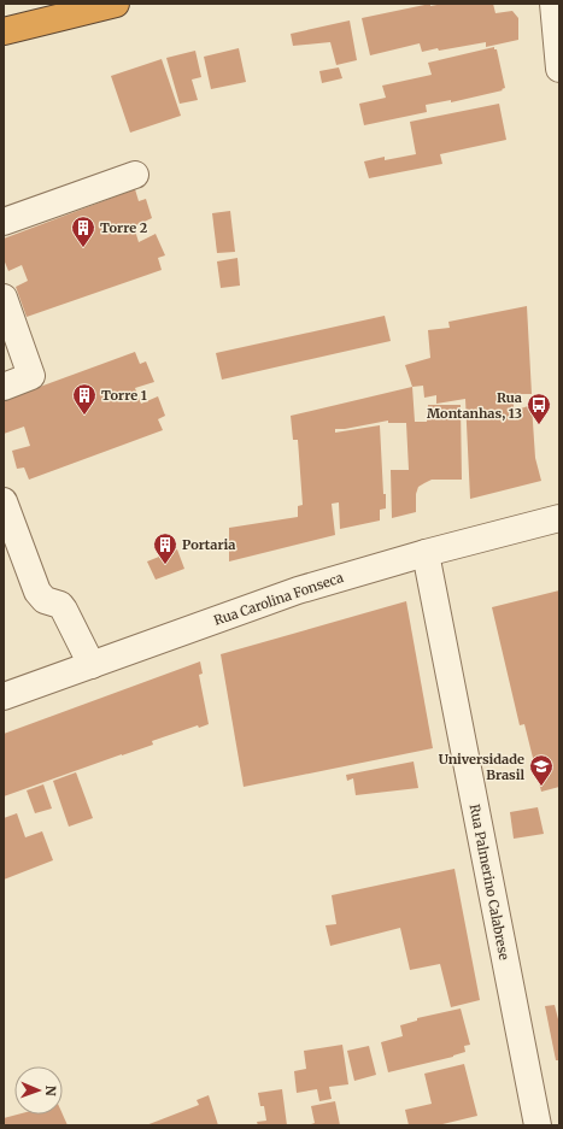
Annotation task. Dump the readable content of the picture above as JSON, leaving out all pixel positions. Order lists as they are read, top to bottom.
{
  "streets": {
    "street": ["Rua Carolina Fonseca", "Rua Palmerino Calabrese"]
  },
  "crossings": [
    ["Rua Carolina Fonseca", "Rua Palmerino Calabrese"]
  ],
  "places": {
    "building": ["Torre 2", "Torre 1", "Portaria"],
    "bus stop": ["Rua Montanhas, 13"],
    "school or university": ["Universidade Brasil"]
  },
  "north": "right"
}
